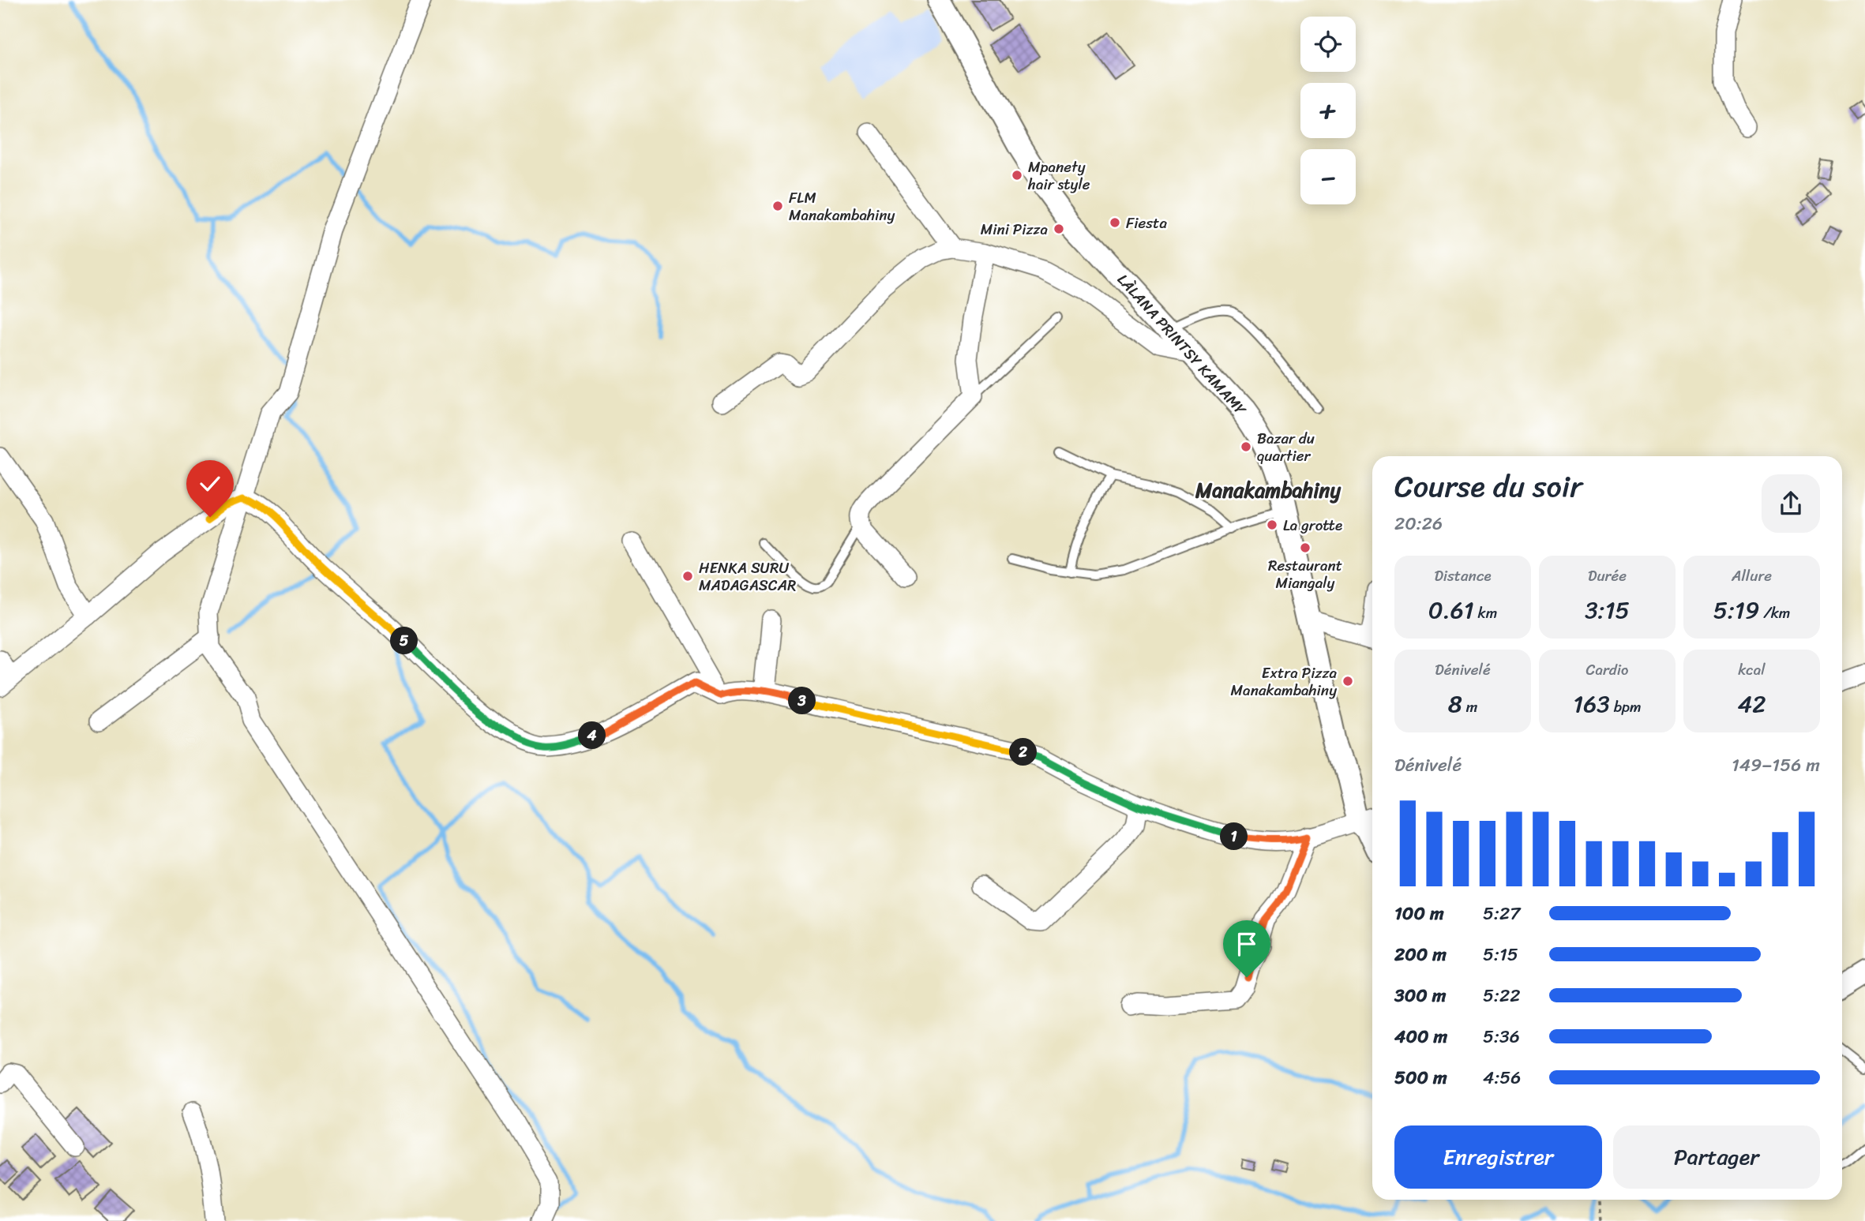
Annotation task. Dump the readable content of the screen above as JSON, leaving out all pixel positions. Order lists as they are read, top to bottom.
{
  "streets": {
    "street": ["LÀLANA PRINTSY KAMAMY"]
  },
  "districts": ["Manakambahiny"],
  "places": [
    "Mpanety hair style",
    "FLM Manakambahiny",
    "Fiesta",
    "Mini Pizza",
    "Bazar du quartier",
    "La grotte",
    "Restaurant Miangaly",
    "HENKA SURU MADAGASCAR",
    "Extra Pizza Manakambahiny"
  ],
  "page": {
    "map_buttons": ["+", "−"],
    "heading": ["Course du soir", "20:26"],
    "stats": [
      ["Distance", "0.61 km"],
      ["Durée", "3:15"],
      ["Allure", "5:19 /km"],
      ["Dénivelé", "8 m"],
      ["Cardio", "163 bpm"],
      ["kcal", "42"]
    ],
    "pins": [
      "5",
      "3",
      "4",
      "2",
      "1"
    ],
    "chart": ["Dénivelé", "149–156 m"],
    "list": [
      {
        "name": "100 m",
        "note": "5:27"
      },
      {
        "name": "200 m",
        "note": "5:15"
      },
      {
        "name": "300 m",
        "note": "5:22"
      },
      {
        "name": "400 m",
        "note": "5:36"
      },
      {
        "name": "500 m",
        "note": "4:56"
      }
    ],
    "buttons": ["Enregistrer", "Partager"]
  }
}
